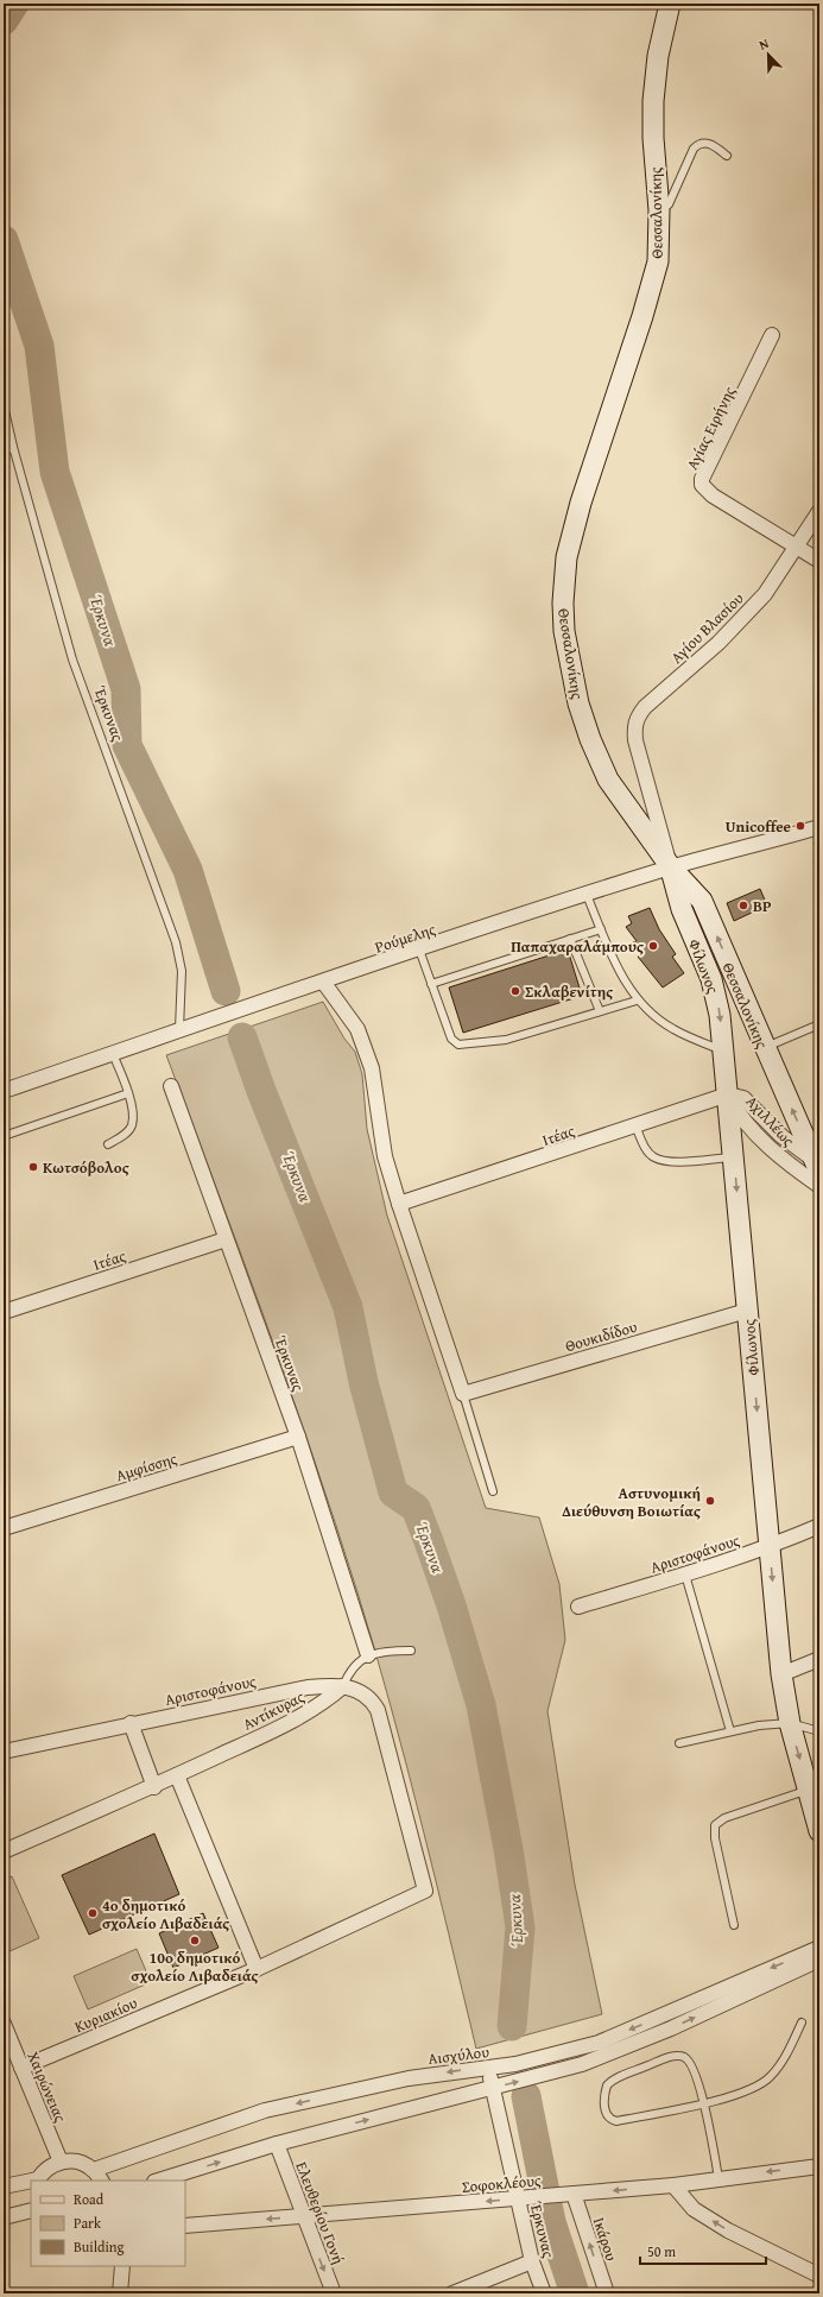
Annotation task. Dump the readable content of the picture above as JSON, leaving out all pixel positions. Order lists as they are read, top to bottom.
{
  "streets": {
    "main road": ["Θεσσαλονίκης", "Φίλωνος"],
    "street": [
      "Αγίας Ειρήνης",
      "Αγίου Βλασίου",
      "Έρκυνας",
      "Ρούμελης",
      "Αχιλλέως",
      "Ιτέας",
      "Θουκιδίδου",
      "Αμφίσσης",
      "Αριστοφάνους",
      "Αντίκυρας",
      "Κυριακίου",
      "Αισχύλου",
      "Χαιρώνειας",
      "Σοφοκλέους",
      "Ελευθερίου Γονή",
      "Ικάρου"
    ]
  },
  "crossings": [
    ["Θεσσαλονίκης", "Αγίου Βλασίου"],
    ["Θεσσαλονίκης", "Ρούμελης"],
    ["Θεσσαλονίκης", "Φίλωνος"],
    ["Θεσσαλονίκης", "Αχιλλέως"],
    ["Αγίας Ειρήνης", "Αγίου Βλασίου"],
    ["Αγίου Βλασίου", "Ρούμελης"],
    ["Αγίου Βλασίου", "Φίλωνος"],
    ["Έρκυνας", "Ρούμελης"],
    ["Έρκυνας", "Ιτέας"],
    ["Έρκυνας", "Αμφίσσης"],
    ["Έρκυνας", "Αισχύλου"],
    ["Έρκυνας", "Σοφοκλέους"],
    ["Ρούμελης", "Φίλωνος"],
    ["Φίλωνος", "Αχιλλέως"],
    ["Φίλωνος", "Ιτέας"],
    ["Φίλωνος", "Θουκιδίδου"],
    ["Φίλωνος", "Αριστοφάνους"],
    ["Αχιλλέως", "Ιτέας"],
    ["Αριστοφάνους", "Αντίκυρας"],
    ["Αριστοφάνους", "Κυριακίου"],
    ["Αντίκυρας", "Κυριακίου"],
    ["Κυριακίου", "Χαιρώνειας"],
    ["Σοφοκλέους", "Ελευθερίου Γονή"],
    ["Σοφοκλέους", "Ικάρου"]
  ],
  "one_way": ["Φίλωνος", "Ελευθερίου Γονή", "Ικάρου"],
  "water": ["Έρκυνα"],
  "places": [
    "Unicoffee",
    "BP",
    "Παπαχαραλάμπους",
    "Σκλαβενίτης",
    "Κωτσόβολος",
    "Αστυνομική Διεύθυνση Βοιωτίας",
    "4ο δημοτικό σχολείο Λιβαδειάς",
    "10ο δημοτικό σχολείο Λιβαδειάς"
  ],
  "legend": ["Road", "Park", "Building"],
  "scale_bar": "50 m",
  "north": "top left"
}
